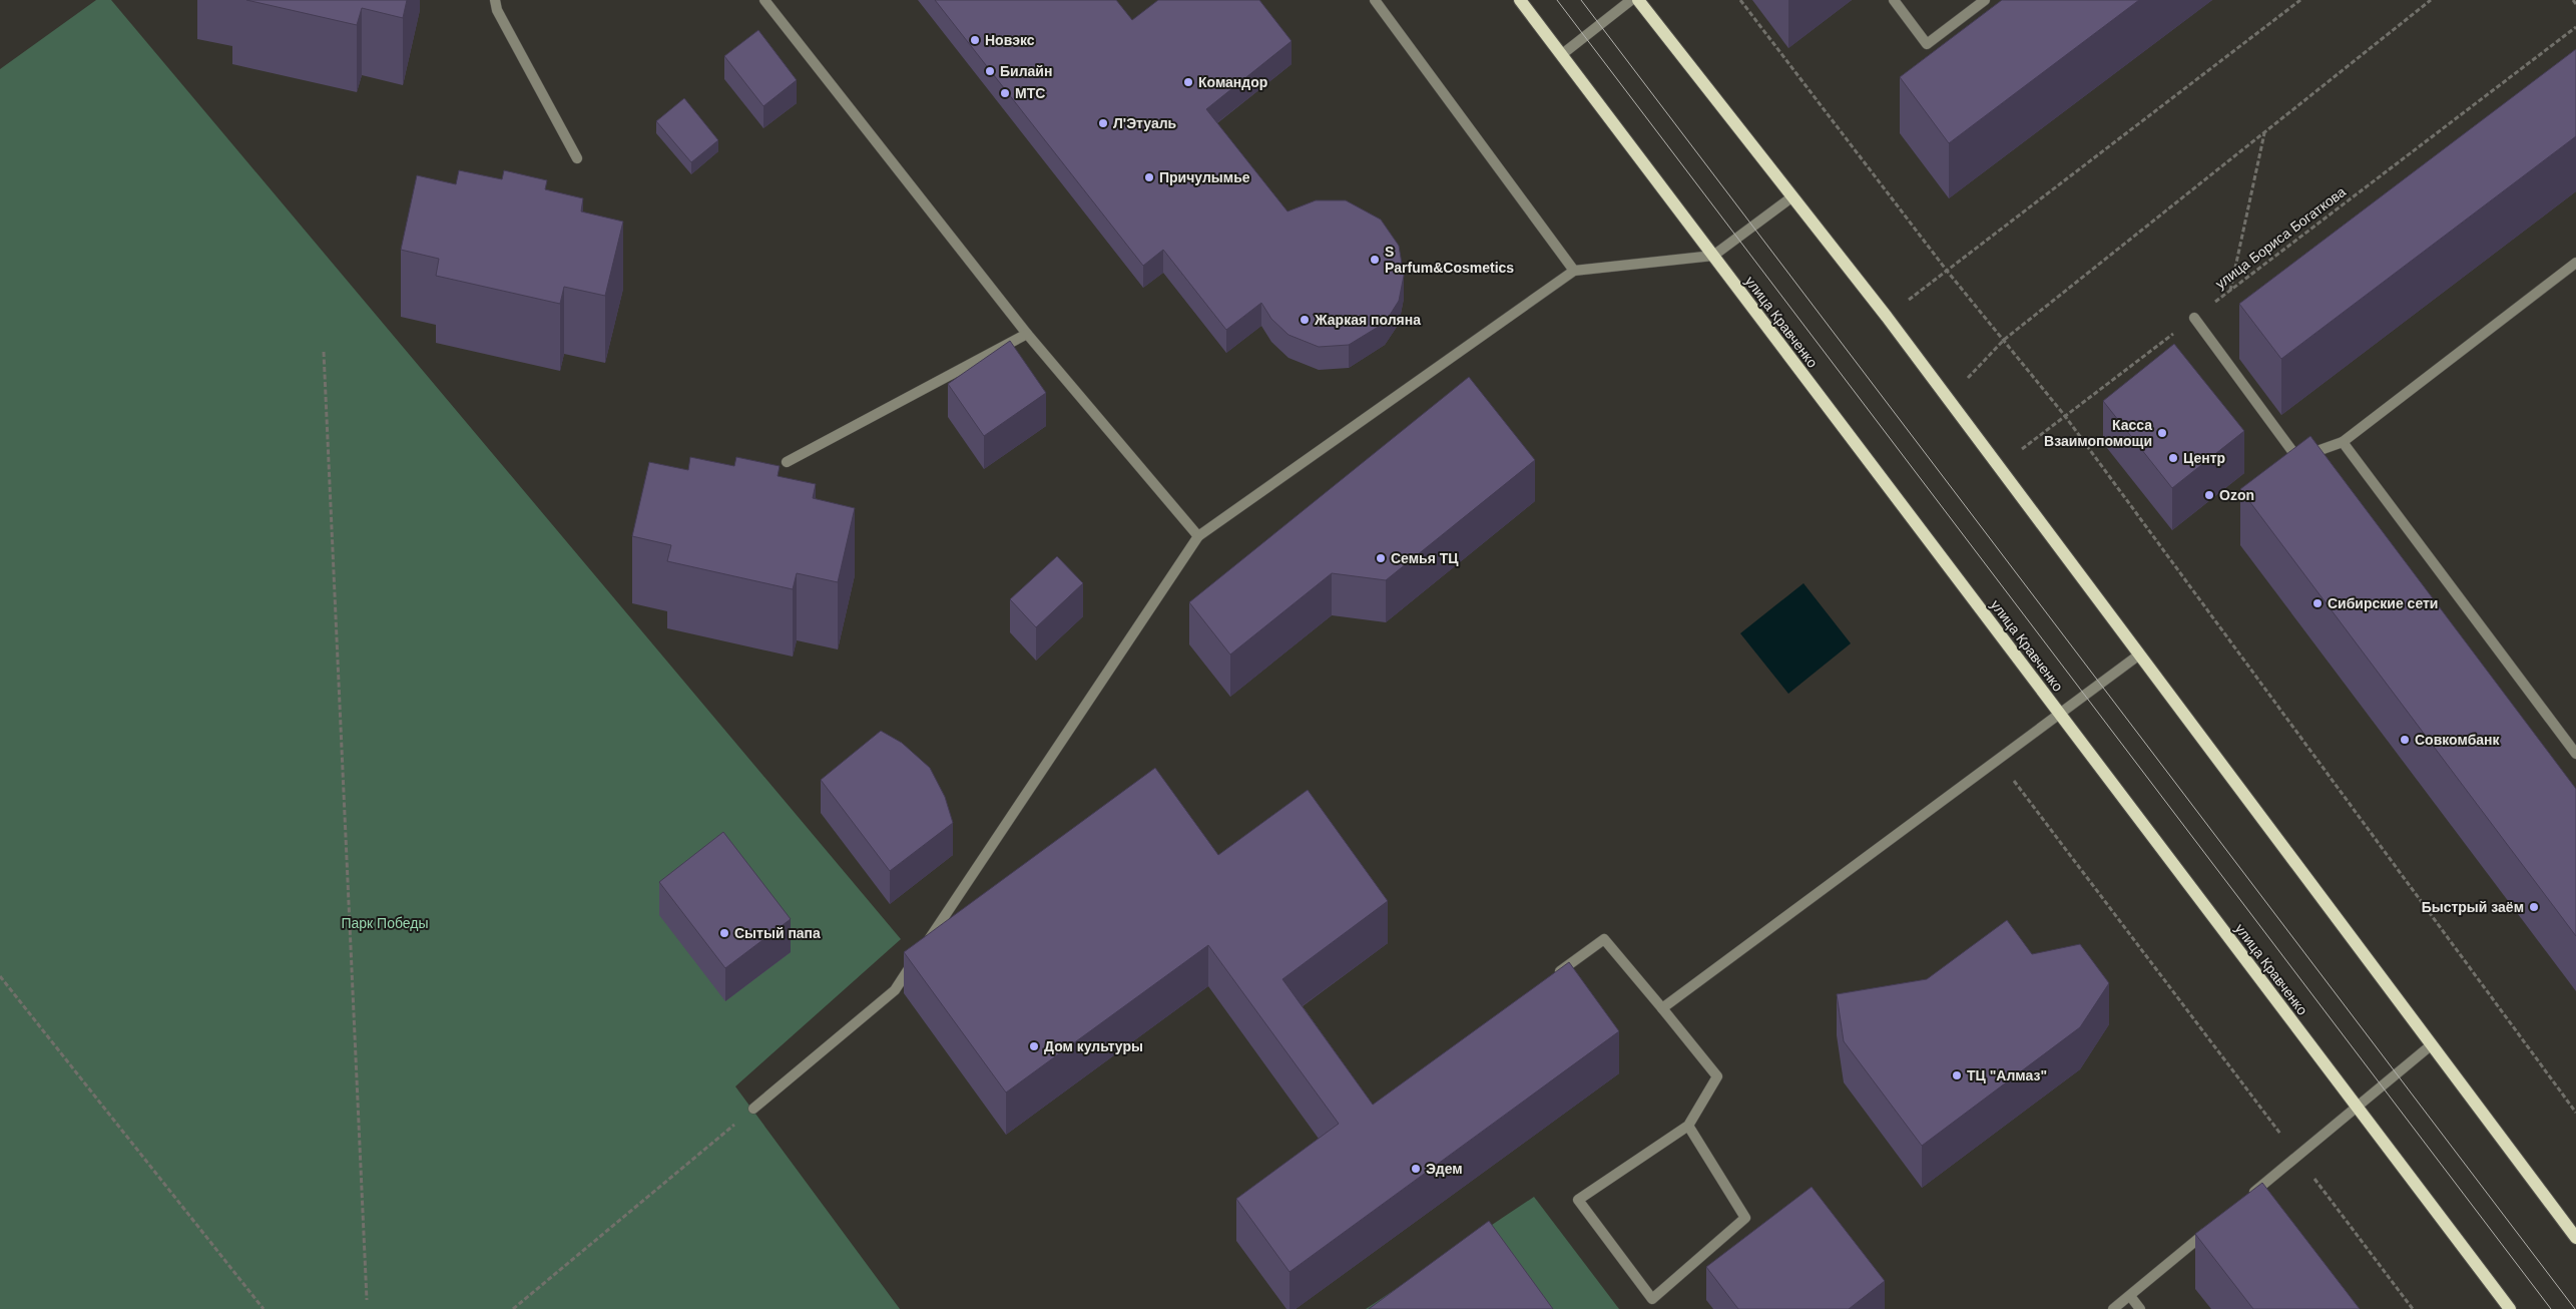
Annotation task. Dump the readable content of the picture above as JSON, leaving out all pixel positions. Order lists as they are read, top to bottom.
{
  "streets": {
    "main road": ["улица Кравченко"],
    "path": ["улица Бориса Богаткова"]
  },
  "parks": ["Парк Победы"],
  "places": [
    "Новэкс",
    "Билайн",
    "Командор",
    "МТС",
    "Л'Этуаль",
    "Причулымье",
    "S Parfum&Cosmetics",
    "Жаркая поляна",
    "Касса Взаимопомощи",
    "Центр",
    "Ozon",
    "Семья ТЦ",
    "Сибирские сети",
    "Совкомбанк",
    "Быстрый заём",
    "Сытый папа",
    "Дом культуры",
    "ТЦ \"Алмаз\"",
    "Эдем"
  ]
}
